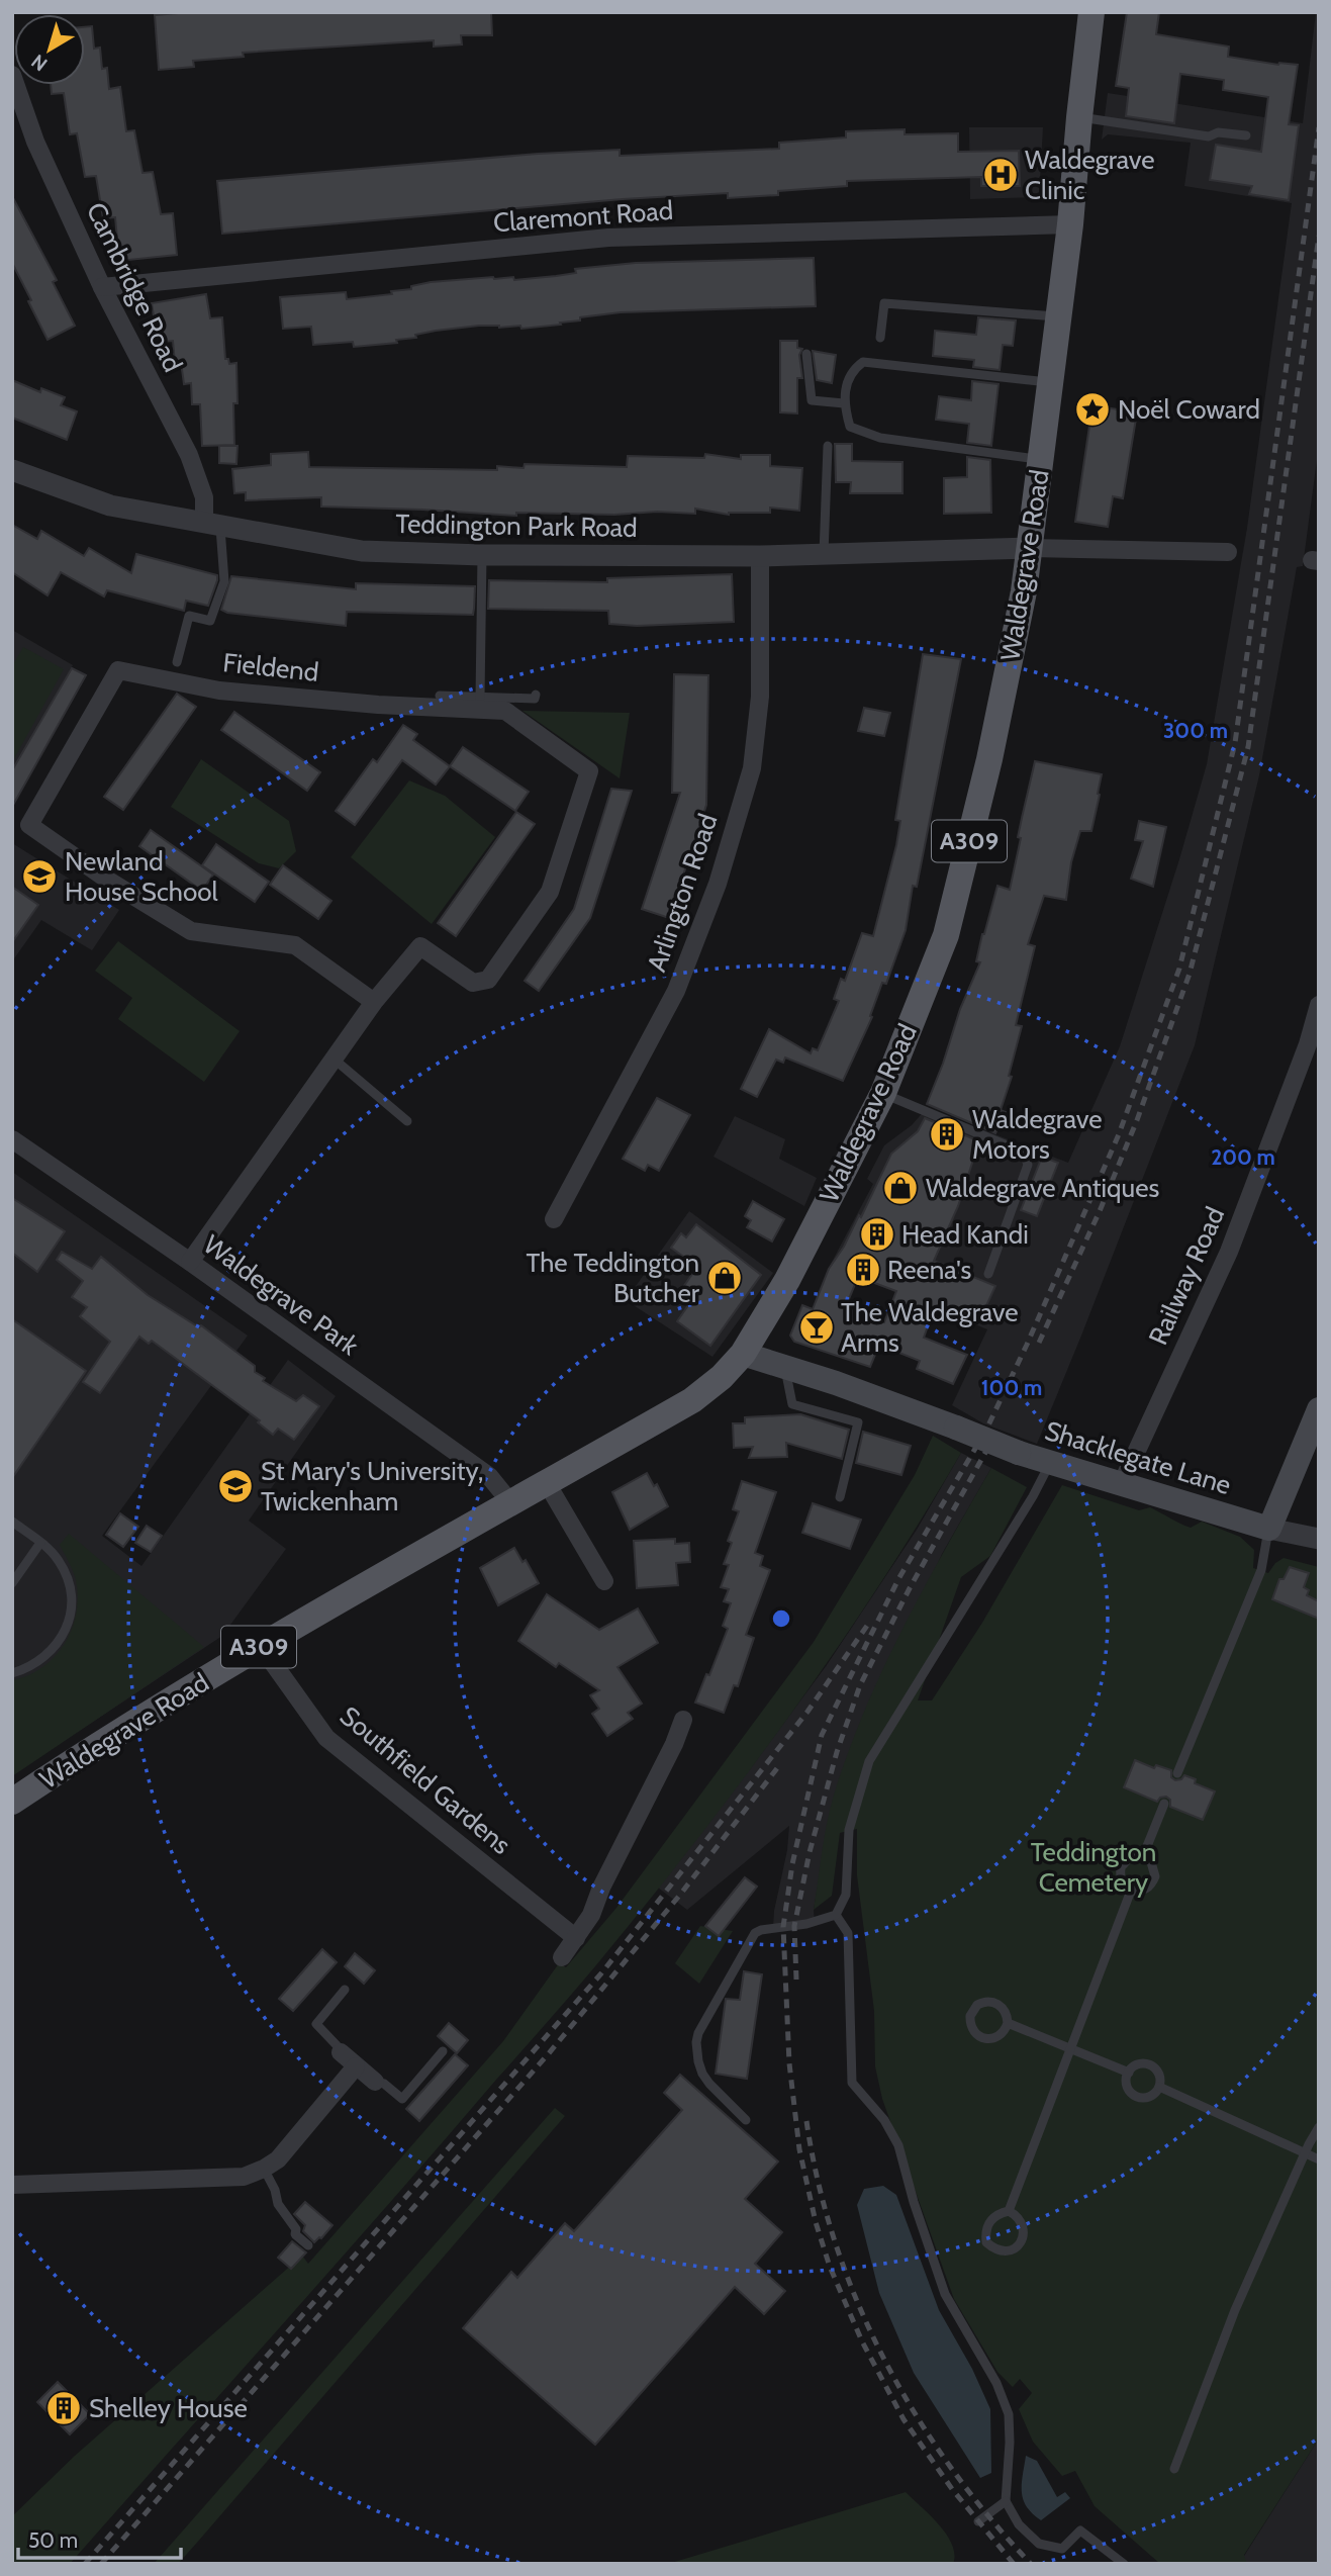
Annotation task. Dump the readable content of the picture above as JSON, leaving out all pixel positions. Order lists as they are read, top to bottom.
{
  "streets": {
    "main road": ["Waldegrave Road", "A309", "Shacklegate Lane"],
    "street": [
      "Claremont Road",
      "Cambridge Road",
      "Teddington Park Road",
      "Fieldend",
      "Arlington Road",
      "Railway Road",
      "Waldegrave Park",
      "Southfield Gardens"
    ]
  },
  "crossings": [
    ["Claremont Road", "Cambridge Road"],
    ["Claremont Road", "Waldegrave Road"],
    ["Cambridge Road", "Teddington Park Road"],
    ["Teddington Park Road", "Waldegrave Road"],
    ["Teddington Park Road", "Arlington Road"],
    ["Waldegrave Road", "Waldegrave Park"],
    ["Waldegrave Road", "Shacklegate Lane"],
    ["Waldegrave Road", "Southfield Gardens"],
    ["Fieldend", "Waldegrave Park"],
    ["Railway Road", "Shacklegate Lane"]
  ],
  "parks": ["Teddington Cemetery"],
  "places": {
    "hospital": ["Waldegrave Clinic"],
    "place": ["Noël Coward"],
    "school or university": ["Newland House School", "St Mary's University, Twickenham"],
    "building": [
      "Waldegrave Motors",
      "Head Kandi",
      "Reena's",
      "Shelley House"
    ],
    "shop": ["Waldegrave Antiques", "The Teddington Butcher"],
    "bar": ["The Waldegrave Arms"]
  },
  "scale_bar": "50 m",
  "north": "bottom left",
  "rings": ["300 m", "200 m", "100 m"]
}
